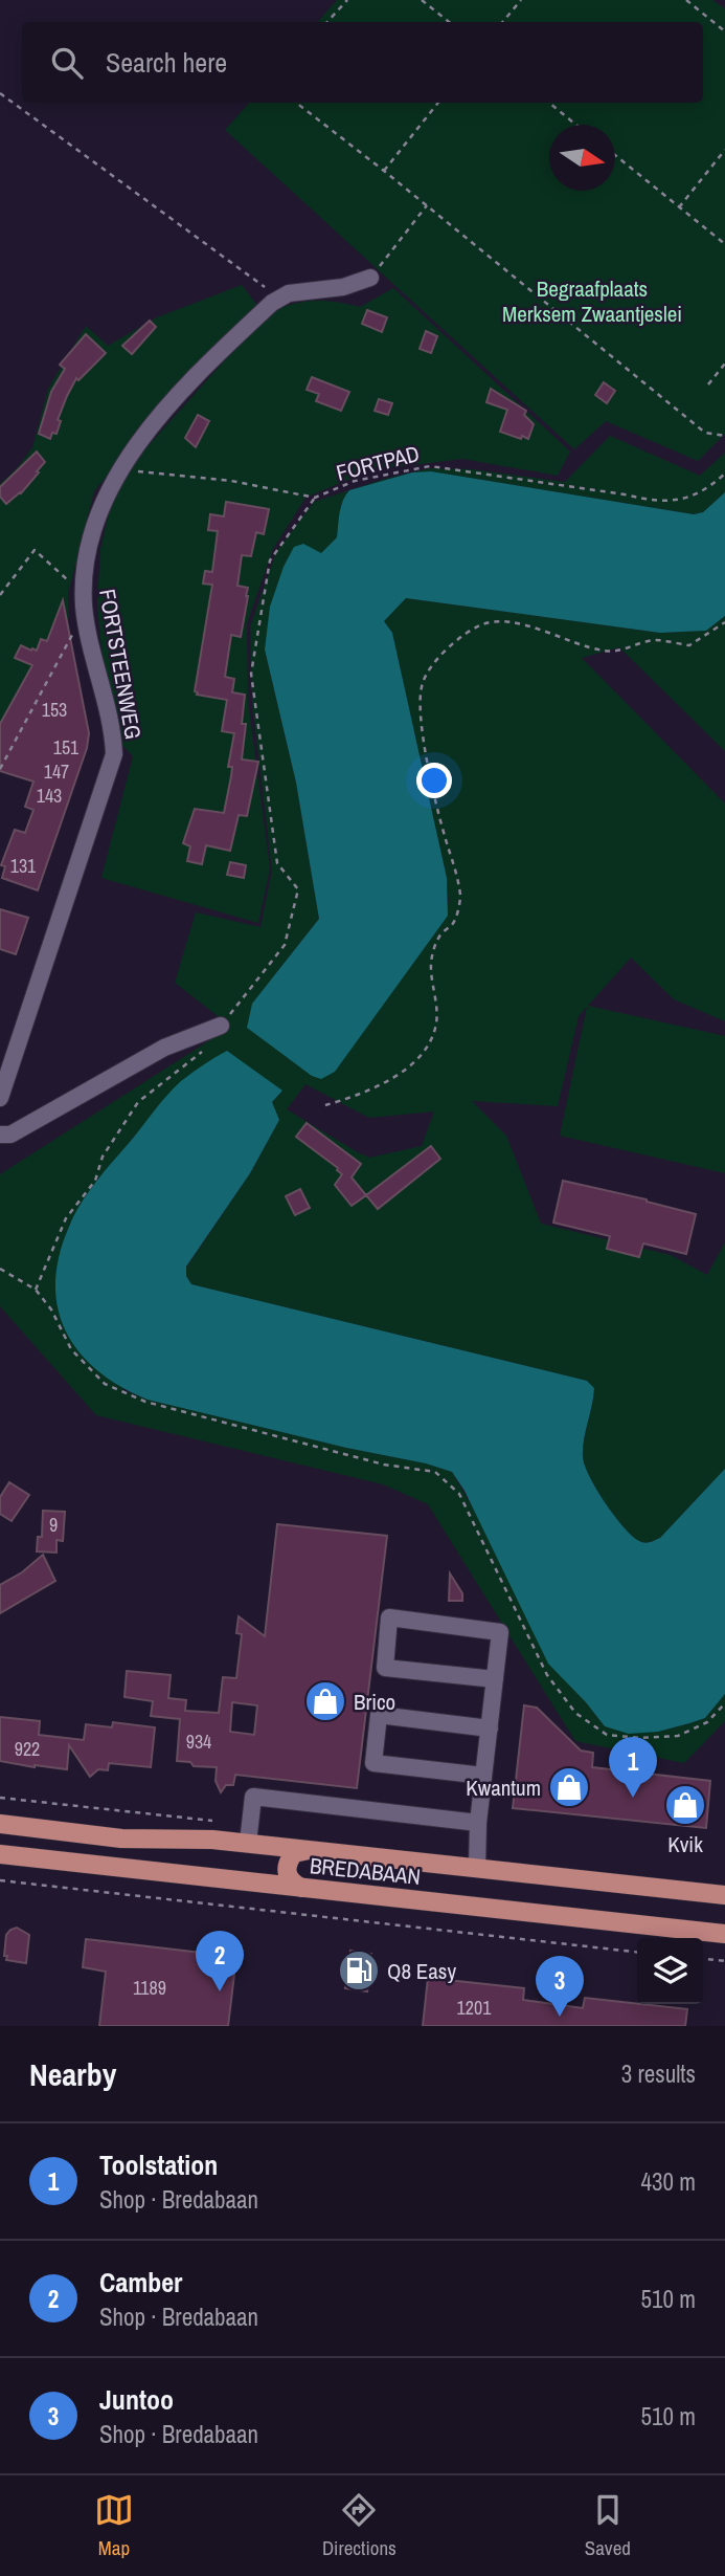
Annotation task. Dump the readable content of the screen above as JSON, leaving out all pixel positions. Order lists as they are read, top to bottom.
{
  "streets": {
    "main road": ["BREDABAAN"],
    "street": ["FORTSTEENWEG"],
    "path": ["FORTPAD"]
  },
  "crossings": [
    ["FORTPAD", "FORTSTEENWEG"]
  ],
  "parks": ["Begraafplaats Merksem Zwaantjeslei"],
  "places": {
    "shop": ["Brico", "Kwantum", "Kvik"],
    "fuel station": ["Q8 Easy"]
  },
  "house_numbers": [
    "153",
    "151",
    "147",
    "143",
    "131",
    "9",
    "934",
    "922",
    "1189",
    "1201"
  ],
  "north": "right",
  "page": {
    "search": "Search here",
    "pins": ["1", "2", "3"],
    "heading": ["Nearby", "3 results"],
    "list": [
      {
        "mark": "1",
        "name": "Toolstation",
        "note": "Shop · Bredabaan",
        "value": "430 m"
      },
      {
        "mark": "2",
        "name": "Camber",
        "note": "Shop · Bredabaan",
        "value": "510 m"
      },
      {
        "mark": "3",
        "name": "Juntoo",
        "note": "Shop · Bredabaan",
        "value": "510 m"
      }
    ],
    "nav": ["Map", "Directions", "Saved"]
  }
}
